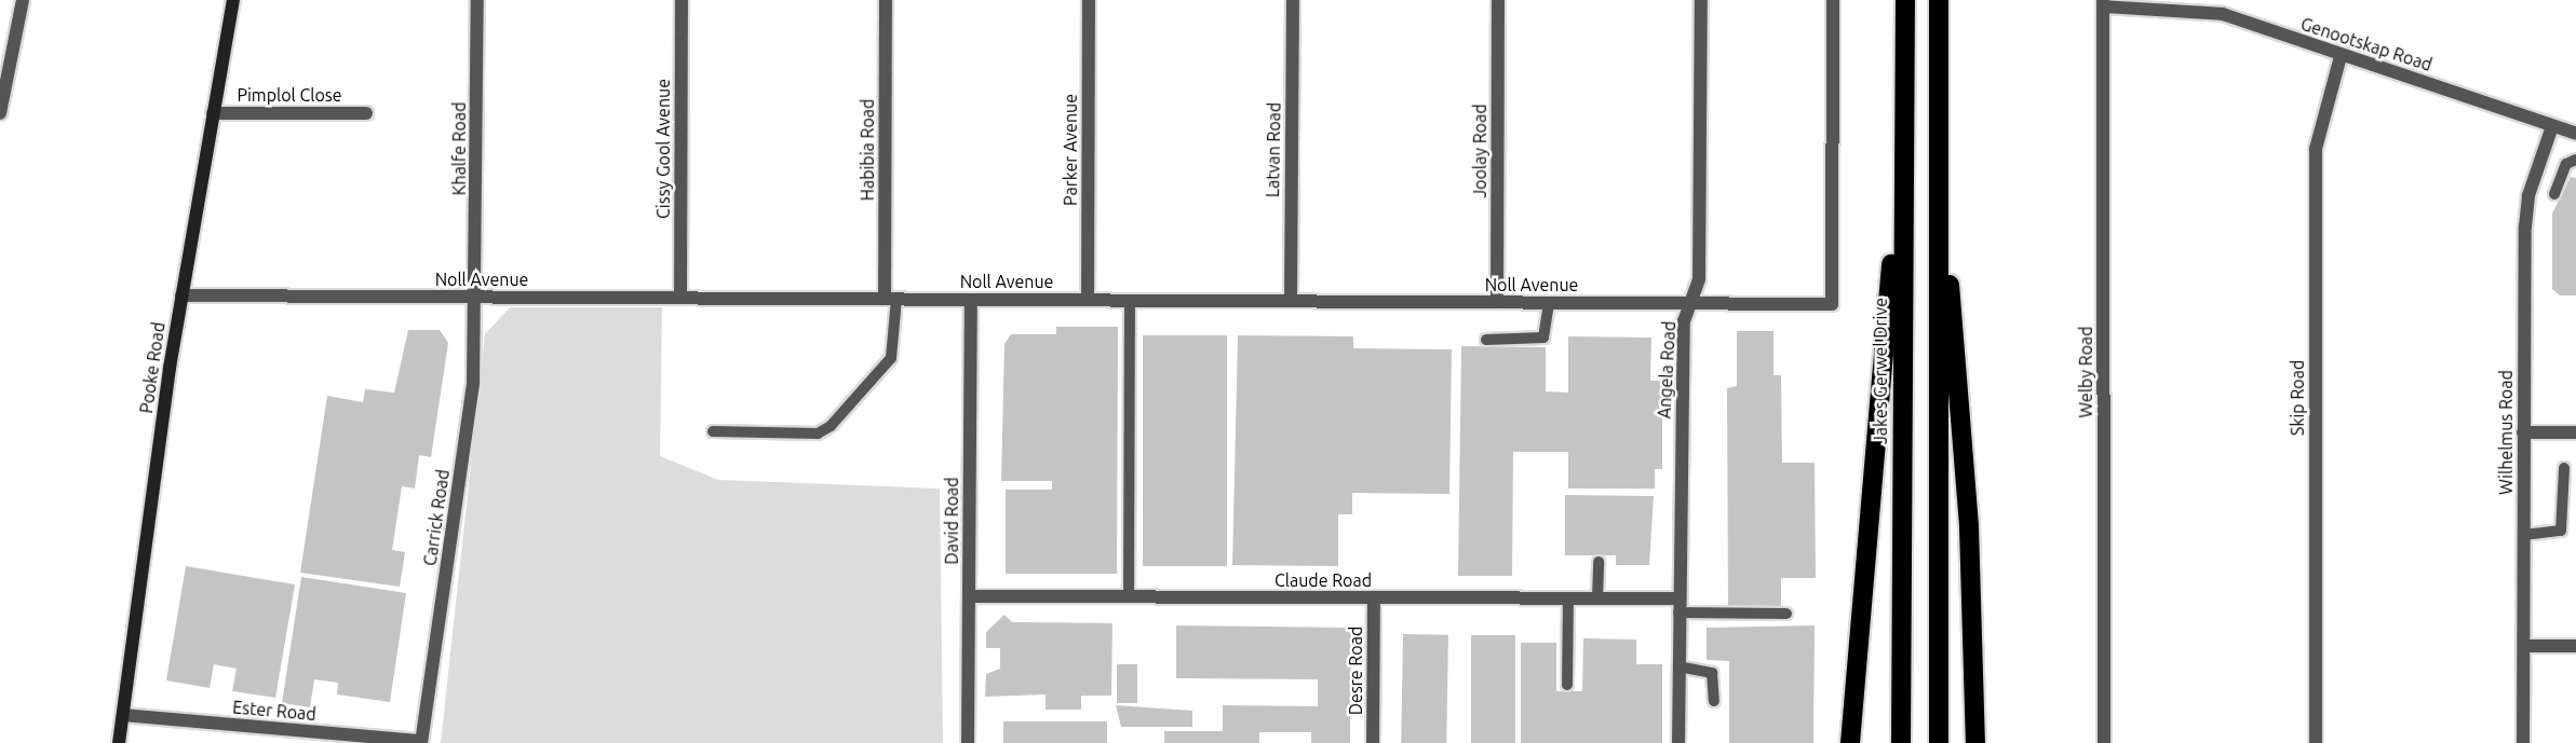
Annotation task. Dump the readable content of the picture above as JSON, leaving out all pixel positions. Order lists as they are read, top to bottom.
{
  "streets": {
    "highway": ["Jakes Gerwel Drive"],
    "street": [
      "Genootskap Road",
      "Pimplol Close",
      "Khalfe Road",
      "Cissy Gool Avenue",
      "Habibia Road",
      "Parker Avenue",
      "Latvan Road",
      "Joolay Road",
      "Noll Avenue",
      "Pooke Road",
      "Angela Road",
      "Welby Road",
      "Skip Road",
      "Wilhelmus Road",
      "Carrick Road",
      "David Road",
      "Claude Road",
      "Desre Road",
      "Ester Road"
    ]
  },
  "crossings": [
    ["Genootskap Road", "Welby Road"],
    ["Genootskap Road", "Skip Road"],
    ["Genootskap Road", "Wilhelmus Road"],
    ["Pimplol Close", "Pooke Road"],
    ["Khalfe Road", "Noll Avenue"],
    ["Khalfe Road", "Carrick Road"],
    ["Cissy Gool Avenue", "Noll Avenue"],
    ["Habibia Road", "Noll Avenue"],
    ["Parker Avenue", "Noll Avenue"],
    ["Latvan Road", "Noll Avenue"],
    ["Joolay Road", "Noll Avenue"],
    ["Noll Avenue", "Pooke Road"],
    ["Noll Avenue", "Angela Road"],
    ["Noll Avenue", "Carrick Road"],
    ["Noll Avenue", "David Road"],
    ["Pooke Road", "Ester Road"],
    ["Angela Road", "Claude Road"],
    ["Carrick Road", "Ester Road"],
    ["David Road", "Claude Road"],
    ["Claude Road", "Desre Road"]
  ]
}
